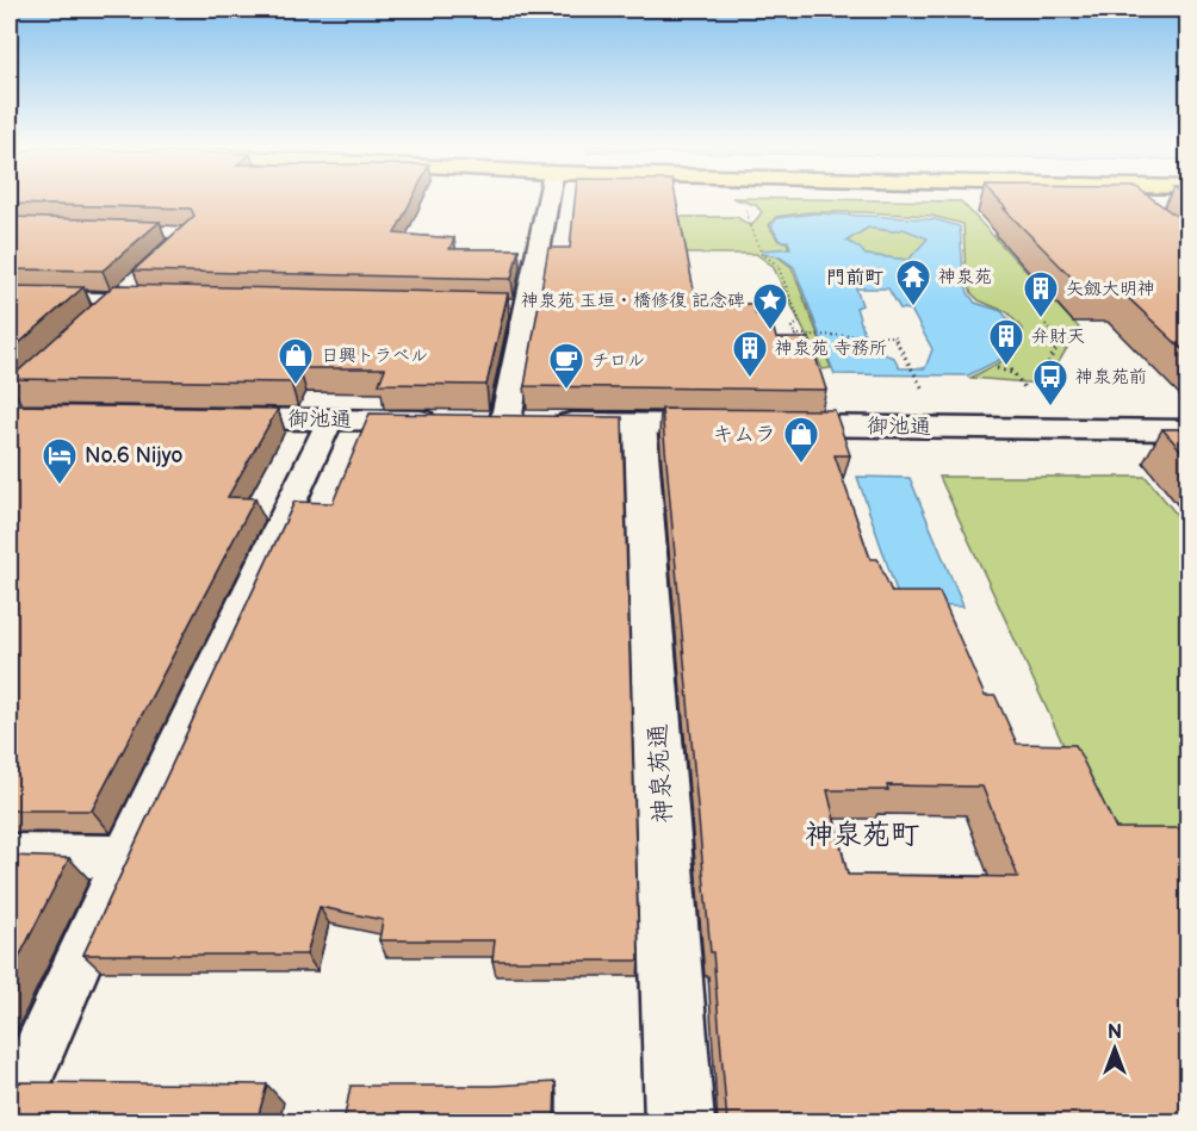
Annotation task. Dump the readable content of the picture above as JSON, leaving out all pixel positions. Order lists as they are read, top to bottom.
{
  "streets": {
    "street": ["御池通", "神泉苑通"]
  },
  "crossings": [
    ["御池通", "神泉苑通"]
  ],
  "districts": ["門前町", "神泉苑町"],
  "places": {
    "temple": ["神泉苑"],
    "building": ["矢劔大明神", "弁財天", "神泉苑 寺務所"],
    "place": ["神泉苑 玉垣・橋修復 記念碑"],
    "shop": ["日興トラベル", "キムラ"],
    "cafe": ["チロル"],
    "bus stop": ["神泉苑前"],
    "hotel": ["No.6 Nijyo"]
  },
  "north": "top"
}
